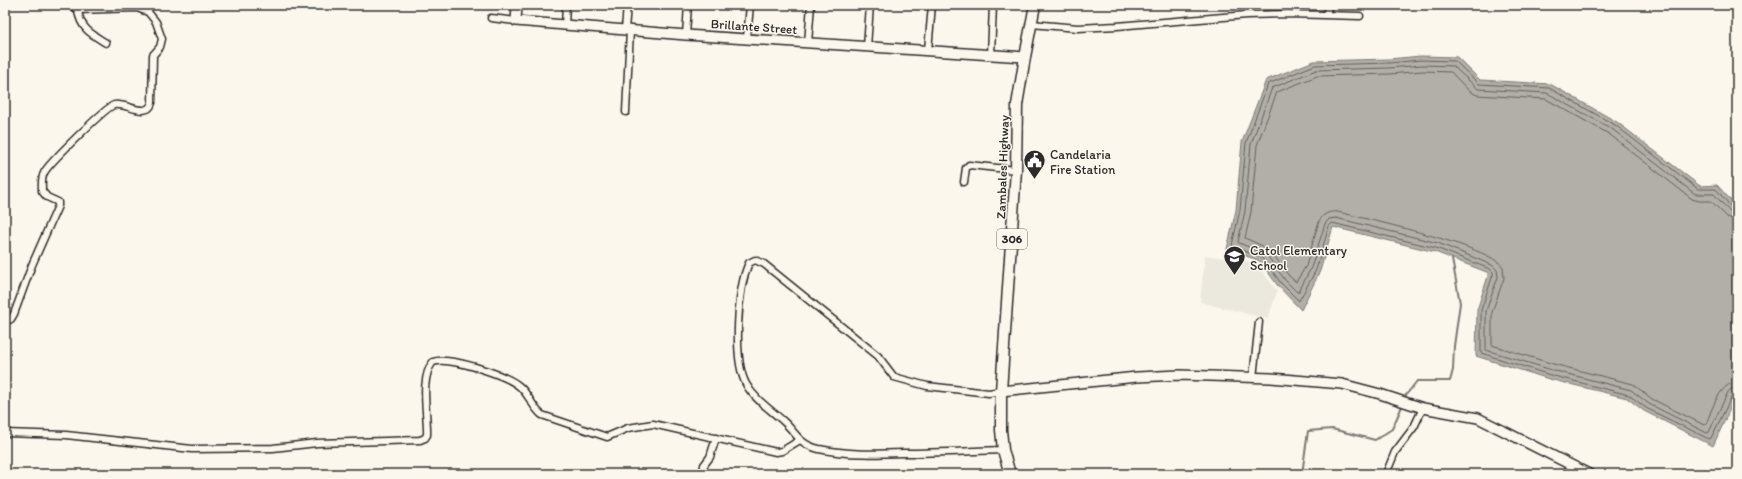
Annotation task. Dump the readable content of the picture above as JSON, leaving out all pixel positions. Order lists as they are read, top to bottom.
{
  "streets": {
    "main road": ["Zambales Highway", "306"],
    "street": ["Brillante Street"]
  },
  "crossings": [
    ["Brillante Street", "Zambales Highway"]
  ],
  "places": {
    "public building": ["Candelaria Fire Station"],
    "school or university": ["Catol Elementary School"]
  }
}
